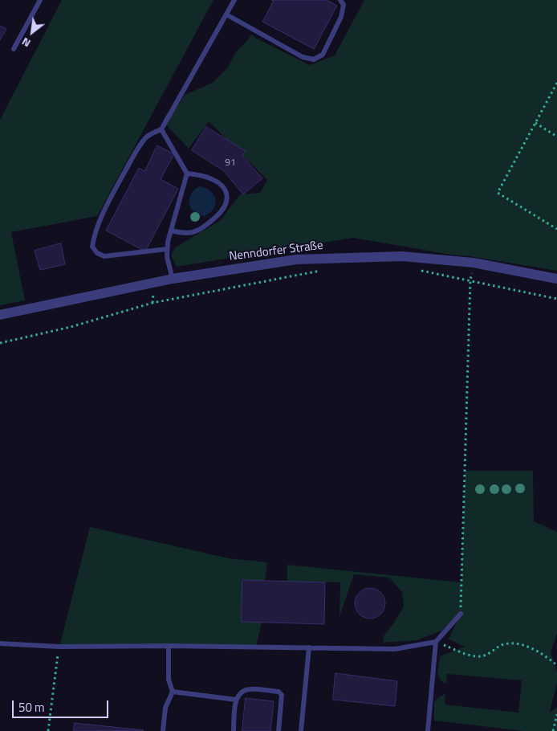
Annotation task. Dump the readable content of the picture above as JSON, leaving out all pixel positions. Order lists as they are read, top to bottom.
{
  "streets": {
    "street": ["Nenndorfer Straße"]
  },
  "house_numbers": ["91"],
  "scale_bar": "50 m",
  "north": "bottom left"
}
